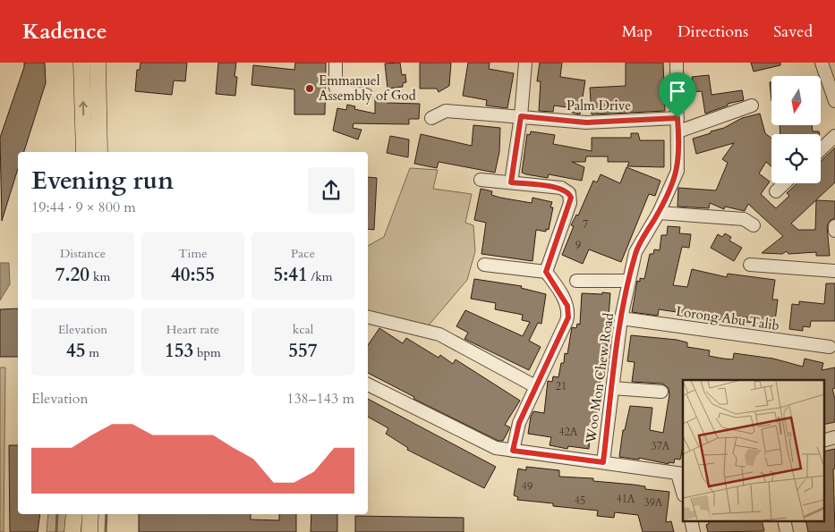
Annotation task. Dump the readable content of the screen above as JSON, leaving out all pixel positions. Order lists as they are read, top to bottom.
{
  "streets": {
    "street": ["Palm Drive", "Lorong Abu Talib", "Woo Mon Chew Road"]
  },
  "crossings": [
    ["Palm Drive", "Woo Mon Chew Road"],
    ["Lorong Abu Talib", "Woo Mon Chew Road"]
  ],
  "places": ["Emmanuel Assembly of God"],
  "house_numbers": [
    "7",
    "9",
    "21",
    "42A",
    "37A",
    "49",
    "41A",
    "45",
    "39A"
  ],
  "north": "bottom",
  "page": {
    "header": "Kadence",
    "nav": ["Map", "Directions", "Saved"],
    "heading": ["Evening run", "19:44 · 9 × 800 m"],
    "stats": [
      ["Distance", "7.20 km"],
      ["Time", "40:55"],
      ["Pace", "5:41 /km"],
      ["Elevation", "45 m"],
      ["Heart rate", "153 bpm"],
      ["kcal", "557"]
    ],
    "chart": ["Elevation", "138–143 m"]
  }
}
